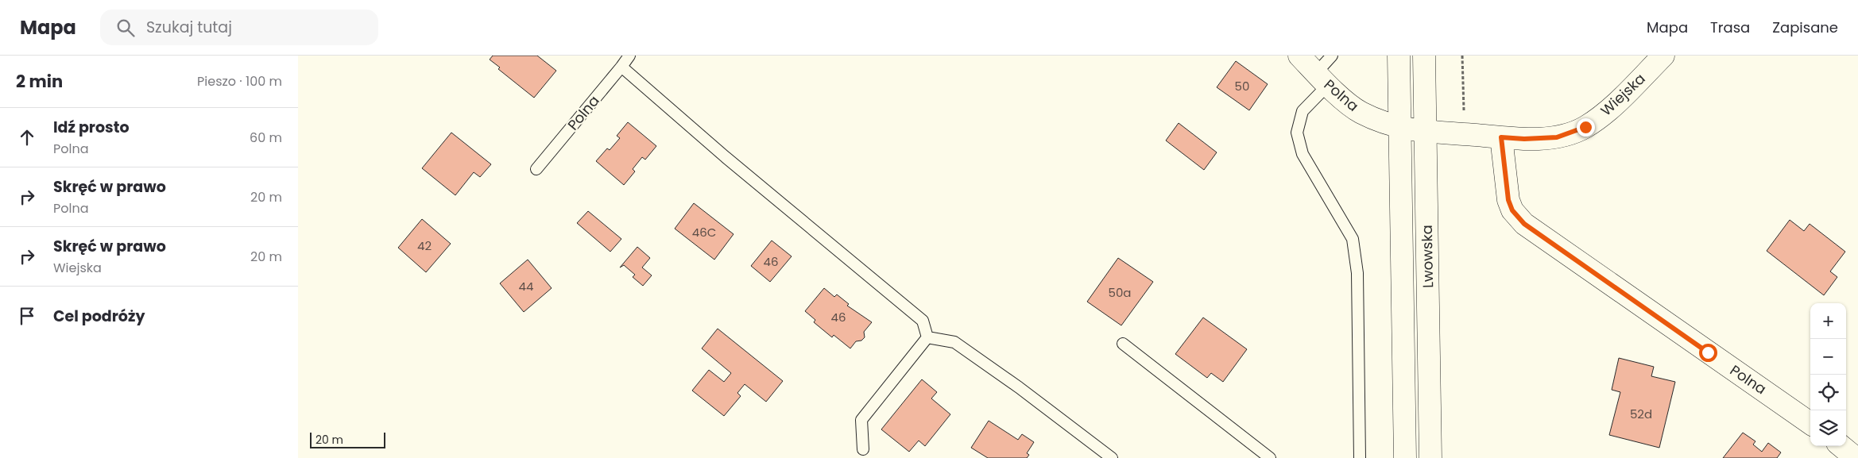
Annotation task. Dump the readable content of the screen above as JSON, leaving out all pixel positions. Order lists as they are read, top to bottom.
{
  "streets": {
    "street": ["Wiejska", "Polna", "Lwowska"]
  },
  "crossings": [
    ["Wiejska", "Polna"],
    ["Wiejska", "Lwowska"],
    ["Polna", "Lwowska"]
  ],
  "house_numbers": [
    "50",
    "46C",
    "42",
    "46",
    "44",
    "50a",
    "46",
    "52d"
  ],
  "scale_bar": "20 m",
  "page": {
    "header": "Mapa",
    "search": "Szukaj tutaj",
    "nav": ["Mapa", "Trasa", "Zapisane"],
    "heading": ["2 min", "Pieszo · 100 m"],
    "list": [
      ["Idź prosto", "Polna", "60 m"],
      ["Skręć w prawo", "Polna", "20 m"],
      ["Skręć w prawo", "Wiejska", "20 m"],
      "Cel podróży"
    ],
    "map_buttons": ["+", "−"],
    "scale": "20 m"
  }
}
